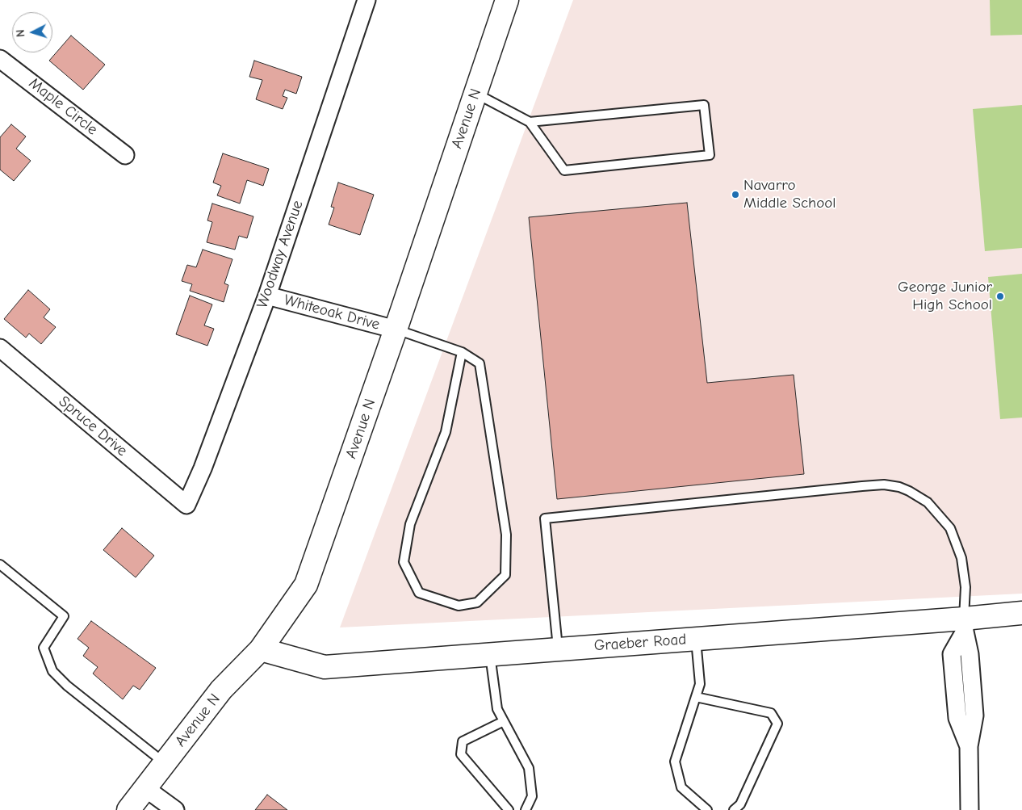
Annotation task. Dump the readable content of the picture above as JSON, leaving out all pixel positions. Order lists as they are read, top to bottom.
{
  "streets": {
    "street": [
      "Maple Circle",
      "Avenue N",
      "Woodway Avenue",
      "Whiteoak Drive",
      "Spruce Drive",
      "Graeber Road"
    ]
  },
  "crossings": [
    ["Avenue N", "Whiteoak Drive"],
    ["Avenue N", "Graeber Road"],
    ["Woodway Avenue", "Whiteoak Drive"],
    ["Woodway Avenue", "Spruce Drive"]
  ],
  "places": ["Navarro Middle School", "George Junior High School"],
  "north": "left"
}
